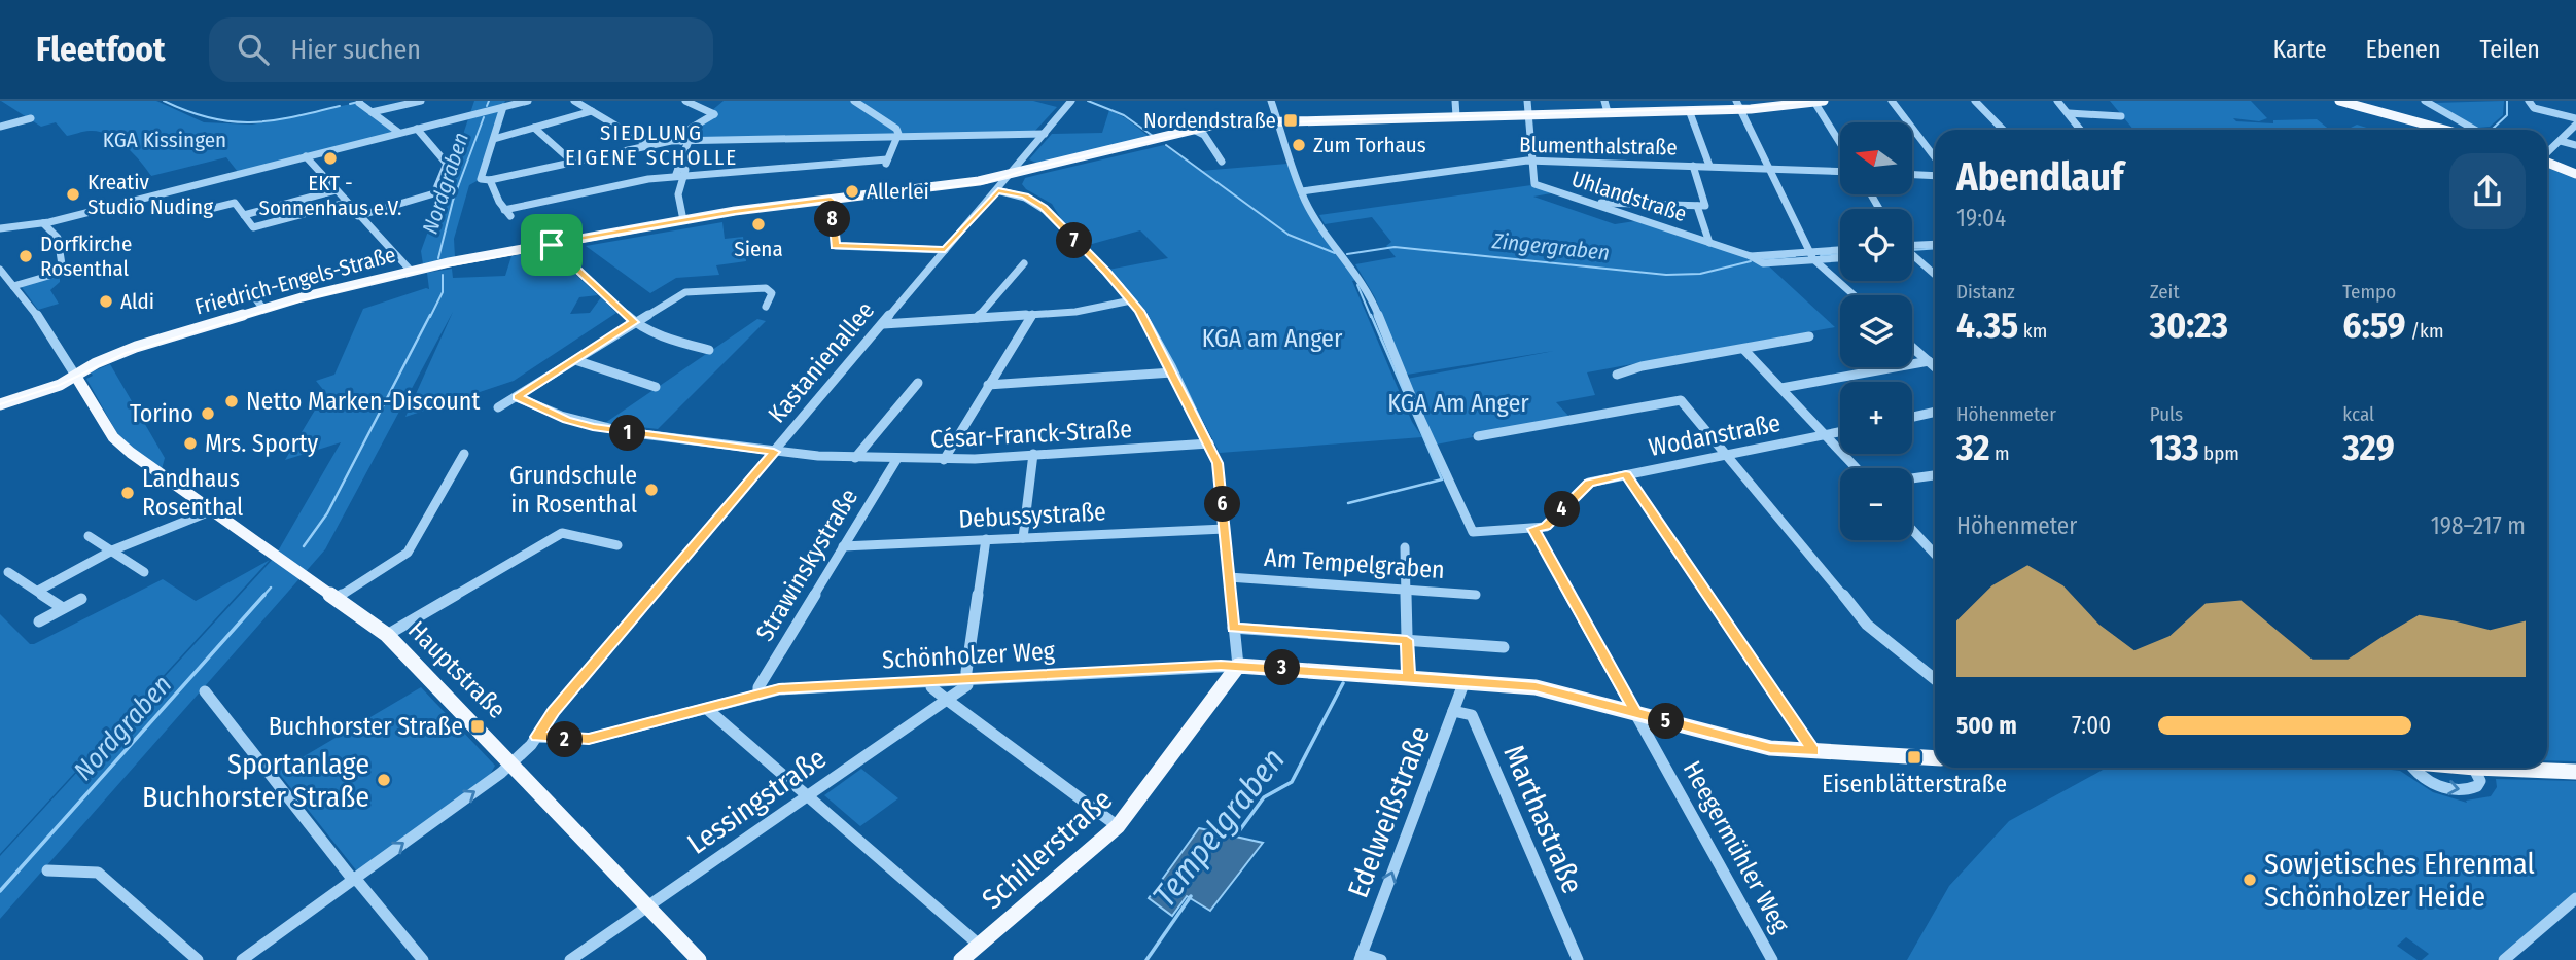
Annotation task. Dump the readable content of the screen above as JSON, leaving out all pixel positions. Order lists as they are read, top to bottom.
{
  "streets": {
    "main road": [
      "Friedrich-Engels-Straße",
      "Schönholzer Weg",
      "Hauptstraße",
      "Schillerstraße"
    ],
    "street": [
      "Blumenthalstraße",
      "Uhlandstraße",
      "Kastanienallee",
      "César-Franck-Straße",
      "Wodanstraße",
      "Debussystraße",
      "Am Tempelgraben",
      "Strawinskystraße",
      "Lessingstraße",
      "Edelweißstraße",
      "Marthastraße",
      "Heegermühler Weg"
    ]
  },
  "crossings": [
    ["Blumenthalstraße", "Uhlandstraße"],
    ["Uhlandstraße", "Friedrich-Engels-Straße"],
    ["Friedrich-Engels-Straße", "Kastanienallee"],
    ["Friedrich-Engels-Straße", "Hauptstraße"],
    ["Kastanienallee", "César-Franck-Straße"],
    ["Kastanienallee", "Schönholzer Weg"],
    ["Kastanienallee", "Hauptstraße"],
    ["César-Franck-Straße", "Strawinskystraße"],
    ["Wodanstraße", "Heegermühler Weg"],
    ["Debussystraße", "Strawinskystraße"],
    ["Strawinskystraße", "Schönholzer Weg"],
    ["Schönholzer Weg", "Lessingstraße"],
    ["Schönholzer Weg", "Edelweißstraße"],
    ["Schönholzer Weg", "Heegermühler Weg"],
    ["Schönholzer Weg", "Schillerstraße"],
    ["Hauptstraße", "Lessingstraße"],
    ["Edelweißstraße", "Marthastraße"]
  ],
  "one_way": ["Edelweißstraße"],
  "districts": ["SIEDLUNG EIGENE SCHOLLE"],
  "water": ["Nordgraben", "Zingergraben", "Tempelgraben"],
  "parks": ["KGA Kissingen", "KGA am Anger", "KGA Am Anger"],
  "places": {
    "transit": ["Nordendstraße", "Buchhorster Straße", "Eisenblätterstraße"],
    "other": [
      "Zum Torhaus",
      "EKT - Sonnenhaus e.V.",
      "Allerlei",
      "Kreativ Studio Nuding",
      "Siena",
      "Dorfkirche Rosenthal",
      "Aldi",
      "Netto Marken-Discount",
      "Torino",
      "Mrs. Sporty",
      "Grundschule in Rosenthal",
      "Landhaus Rosenthal",
      "Sportanlage Buchhorster Straße",
      "Sowjetisches Ehrenmal Schönholzer Heide"
    ]
  },
  "north": "left",
  "page": {
    "header": "Fleetfoot",
    "search": "Hier suchen",
    "nav": ["Karte", "Ebenen", "Teilen"],
    "map_buttons": ["+", "−"],
    "heading": ["Abendlauf", "19:04"],
    "pins": [
      "8",
      "7",
      "1",
      "6",
      "4",
      "3",
      "5",
      "2"
    ],
    "stats": [
      ["Distanz", "4.35 km"],
      ["Zeit", "30:23"],
      ["Tempo", "6:59 /km"],
      ["Höhenmeter", "32 m"],
      ["Puls", "133 bpm"],
      ["kcal", "329"]
    ],
    "chart": ["Höhenmeter", "198–217 m"],
    "list": [
      {
        "name": "500 m",
        "note": "7:00"
      }
    ]
  }
}
